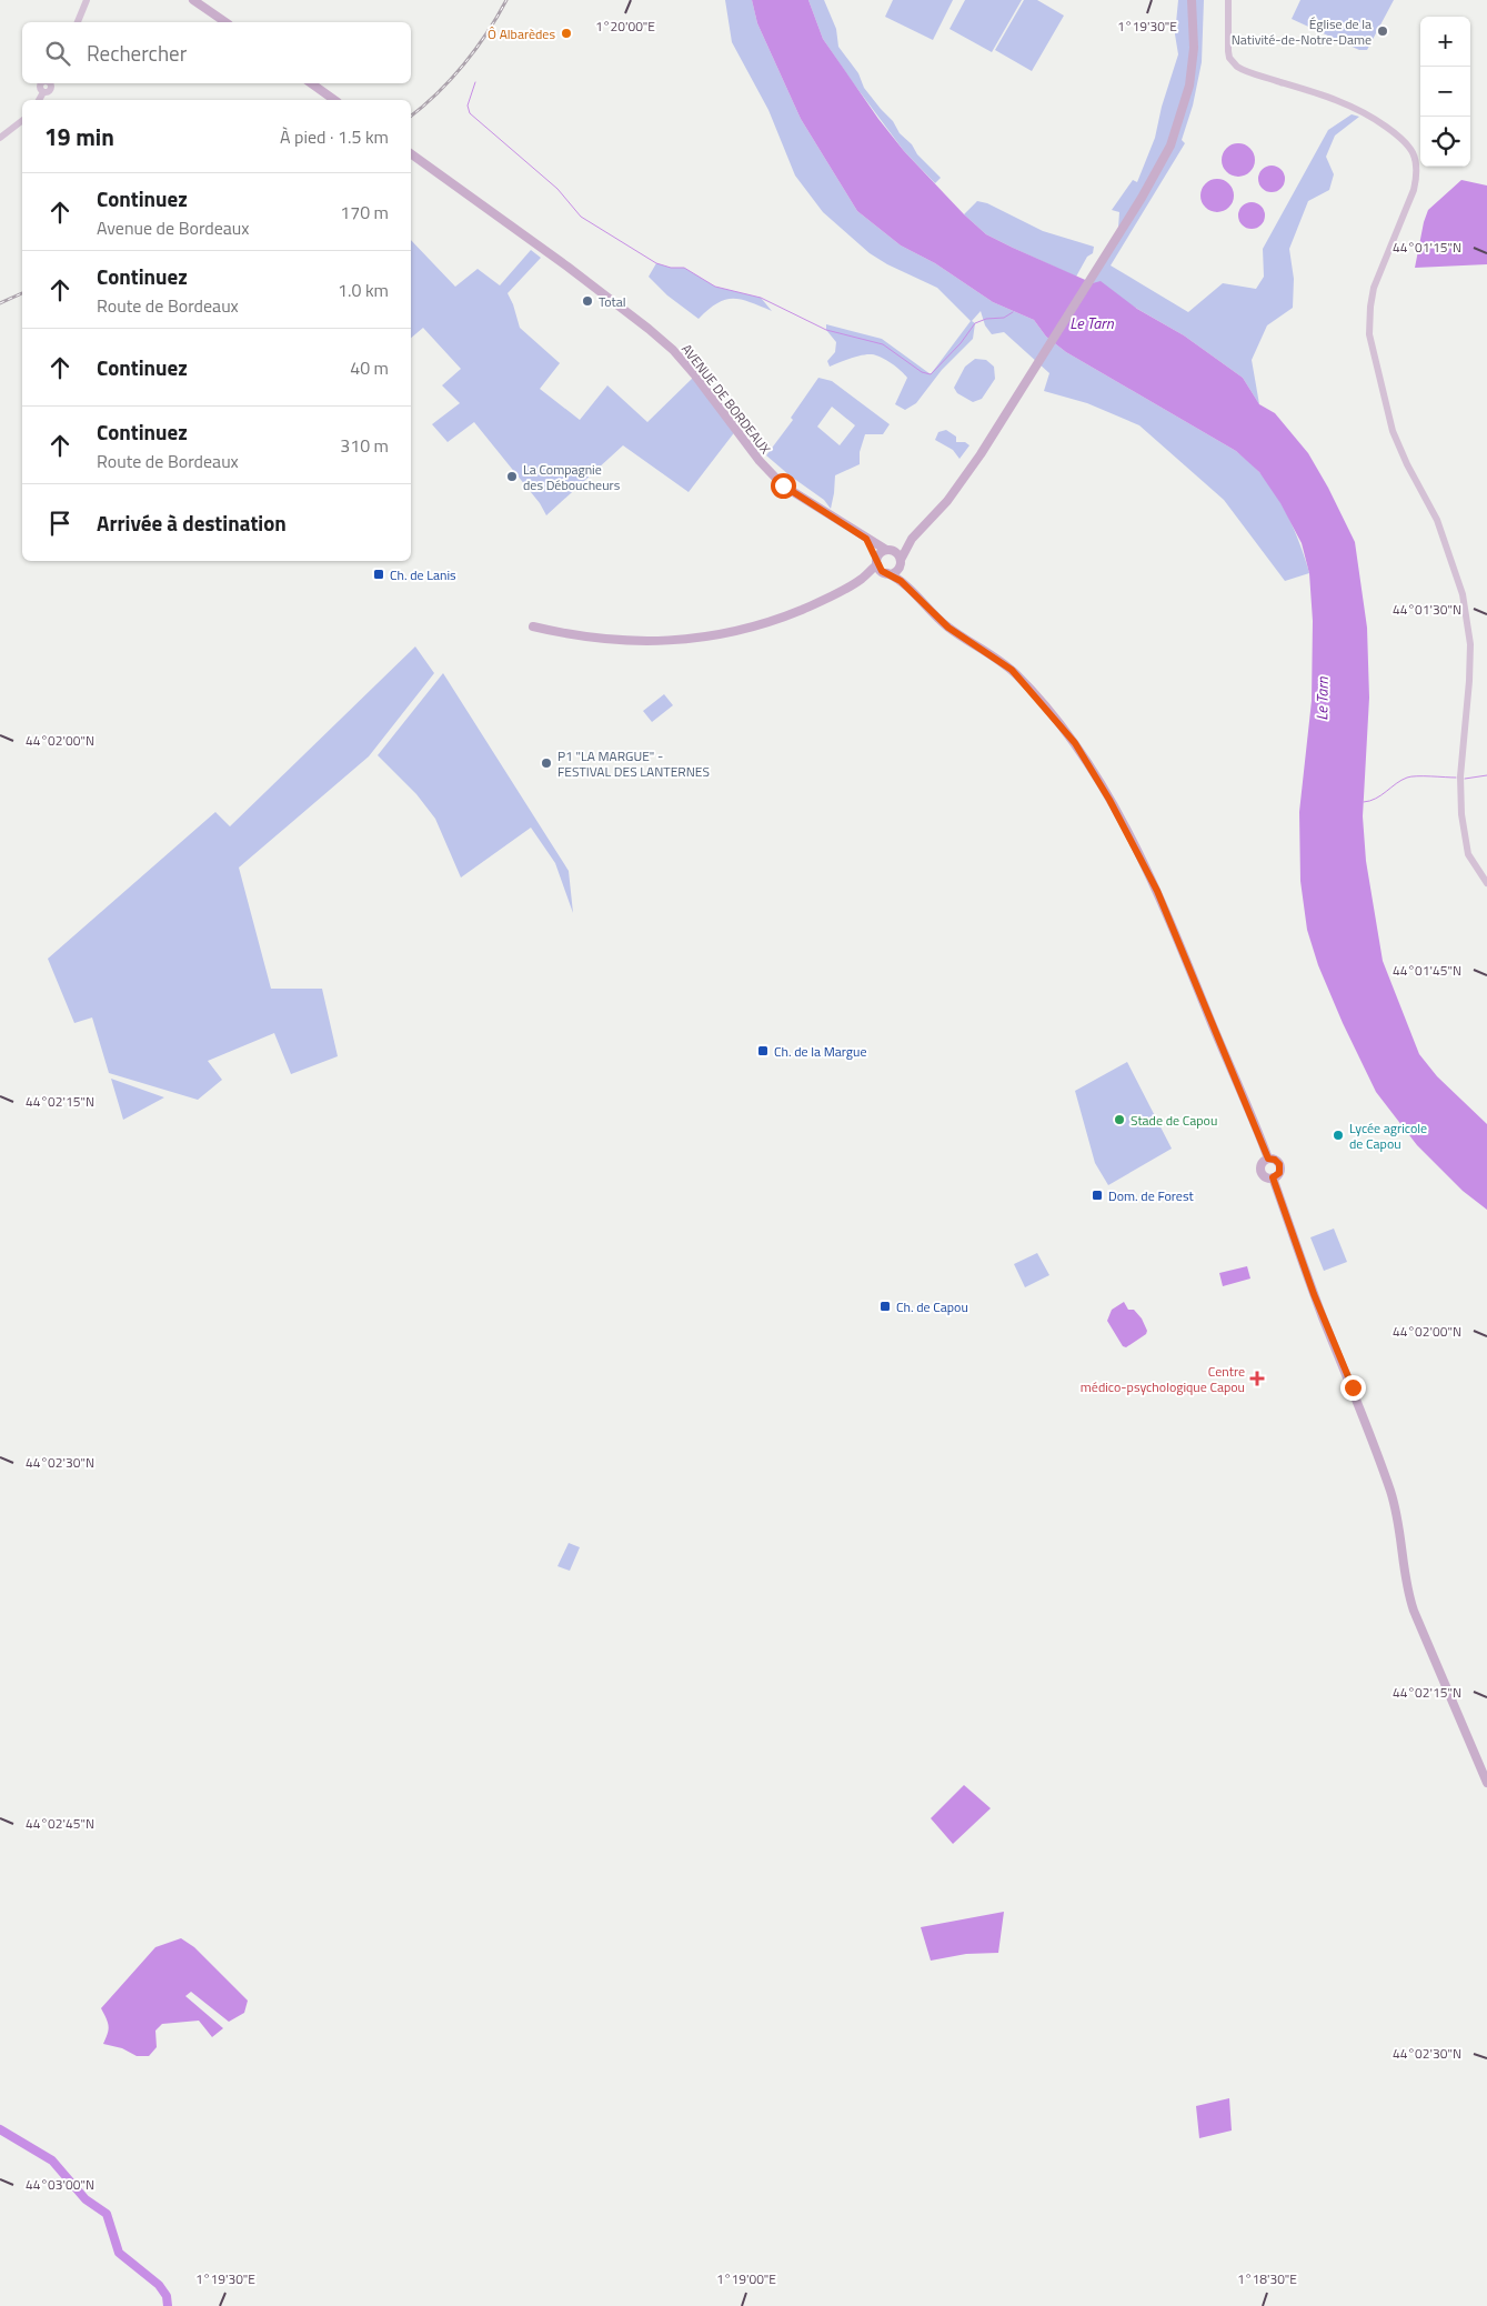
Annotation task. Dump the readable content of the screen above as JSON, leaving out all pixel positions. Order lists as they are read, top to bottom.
{
  "streets": {
    "main road": ["AVENUE DE BORDEAUX"]
  },
  "water": ["Le Tarn"],
  "places": {
    "other": [
      "Église de la Nativité-de-Notre-Dame",
      "Ô Albarèdes",
      "Total",
      "La Compagnie des Déboucheurs",
      "P1 \"LA MARGUE\" - FESTIVAL DES LANTERNES",
      "Stade de Capou",
      "Lycée agricole de Capou"
    ],
    "transit": [
      "Ch. de Lanis",
      "Ch. de la Margue",
      "Dom. de Forest",
      "Ch. de Capou"
    ],
    "health": ["Centre médico-psychologique Capou"]
  },
  "page": {
    "map_buttons": ["+", "−"],
    "search": "Rechercher",
    "heading": ["19 min", "À pied · 1.5 km"],
    "list": [
      ["Continuez", "Avenue de Bordeaux", "170 m"],
      ["Continuez", "Route de Bordeaux", "1.0 km"],
      ["Continuez", "40 m"],
      ["Continuez", "Route de Bordeaux", "310 m"],
      "Arrivée à destination"
    ]
  },
  "coordinates": [
    "1°20'00\"E",
    "1°19'30\"E",
    "44°01'15\"N",
    "44°01'30\"N",
    "44°02'00\"N",
    "44°01'45\"N",
    "44°02'15\"N",
    "44°02'30\"N",
    "44°02'45\"N",
    "44°03'00\"N",
    "1°19'00\"E",
    "1°18'30\"E"
  ]
}
